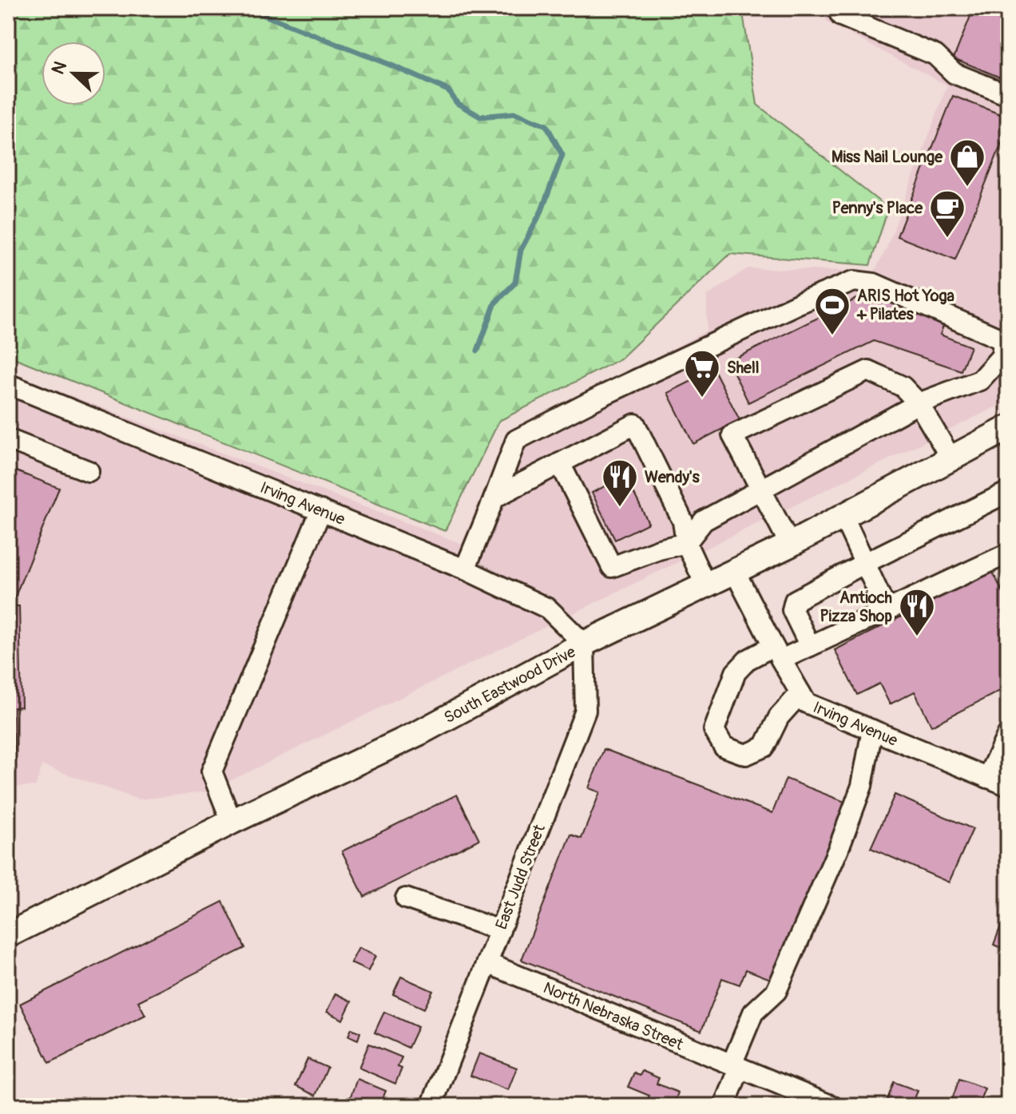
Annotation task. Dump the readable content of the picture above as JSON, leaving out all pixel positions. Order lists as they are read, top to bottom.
{
  "streets": {
    "main road": ["South Eastwood Drive"],
    "street": ["Irving Avenue", "East Judd Street", "North Nebraska Street"]
  },
  "crossings": [
    ["Irving Avenue", "South Eastwood Drive"],
    ["Irving Avenue", "East Judd Street"],
    ["South Eastwood Drive", "East Judd Street"],
    ["East Judd Street", "North Nebraska Street"]
  ],
  "places": {
    "shop": ["Miss Nail Lounge"],
    "cafe": ["Penny's Place"],
    "sports": ["ARIS Hot Yoga + Pilates"],
    "supermarket": ["Shell"],
    "restaurant": ["Wendy's", "Antioch Pizza Shop"]
  },
  "north": "left"
}
